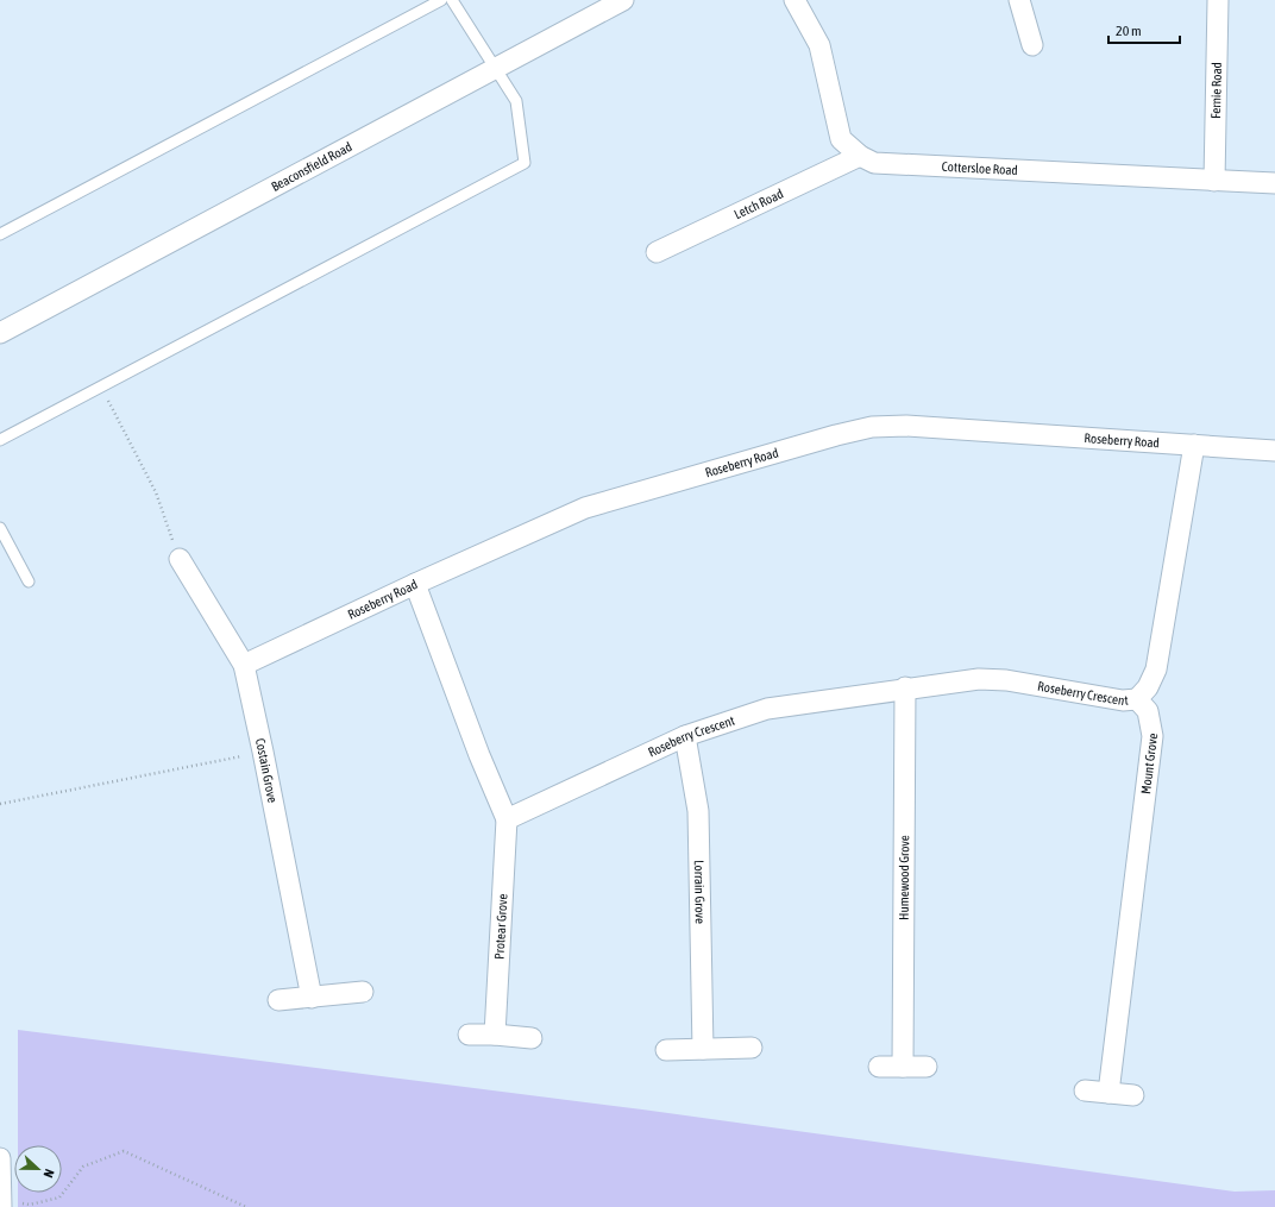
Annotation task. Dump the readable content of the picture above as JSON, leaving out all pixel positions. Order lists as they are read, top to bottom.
{
  "streets": {
    "street": [
      "Fernie Road",
      "Beaconsfield Road",
      "Cottersloe Road",
      "Letch Road",
      "Roseberry Road",
      "Roseberry Crescent",
      "Mount Grove",
      "Costain Grove",
      "Humewood Grove",
      "Lorrain Grove",
      "Protear Grove"
    ]
  },
  "crossings": [
    ["Fernie Road", "Cottersloe Road"],
    ["Cottersloe Road", "Letch Road"],
    ["Roseberry Road", "Costain Grove"],
    ["Roseberry Crescent", "Mount Grove"],
    ["Roseberry Crescent", "Humewood Grove"],
    ["Roseberry Crescent", "Lorrain Grove"],
    ["Roseberry Crescent", "Protear Grove"]
  ],
  "scale_bar": "20 m",
  "north": "right"
}
